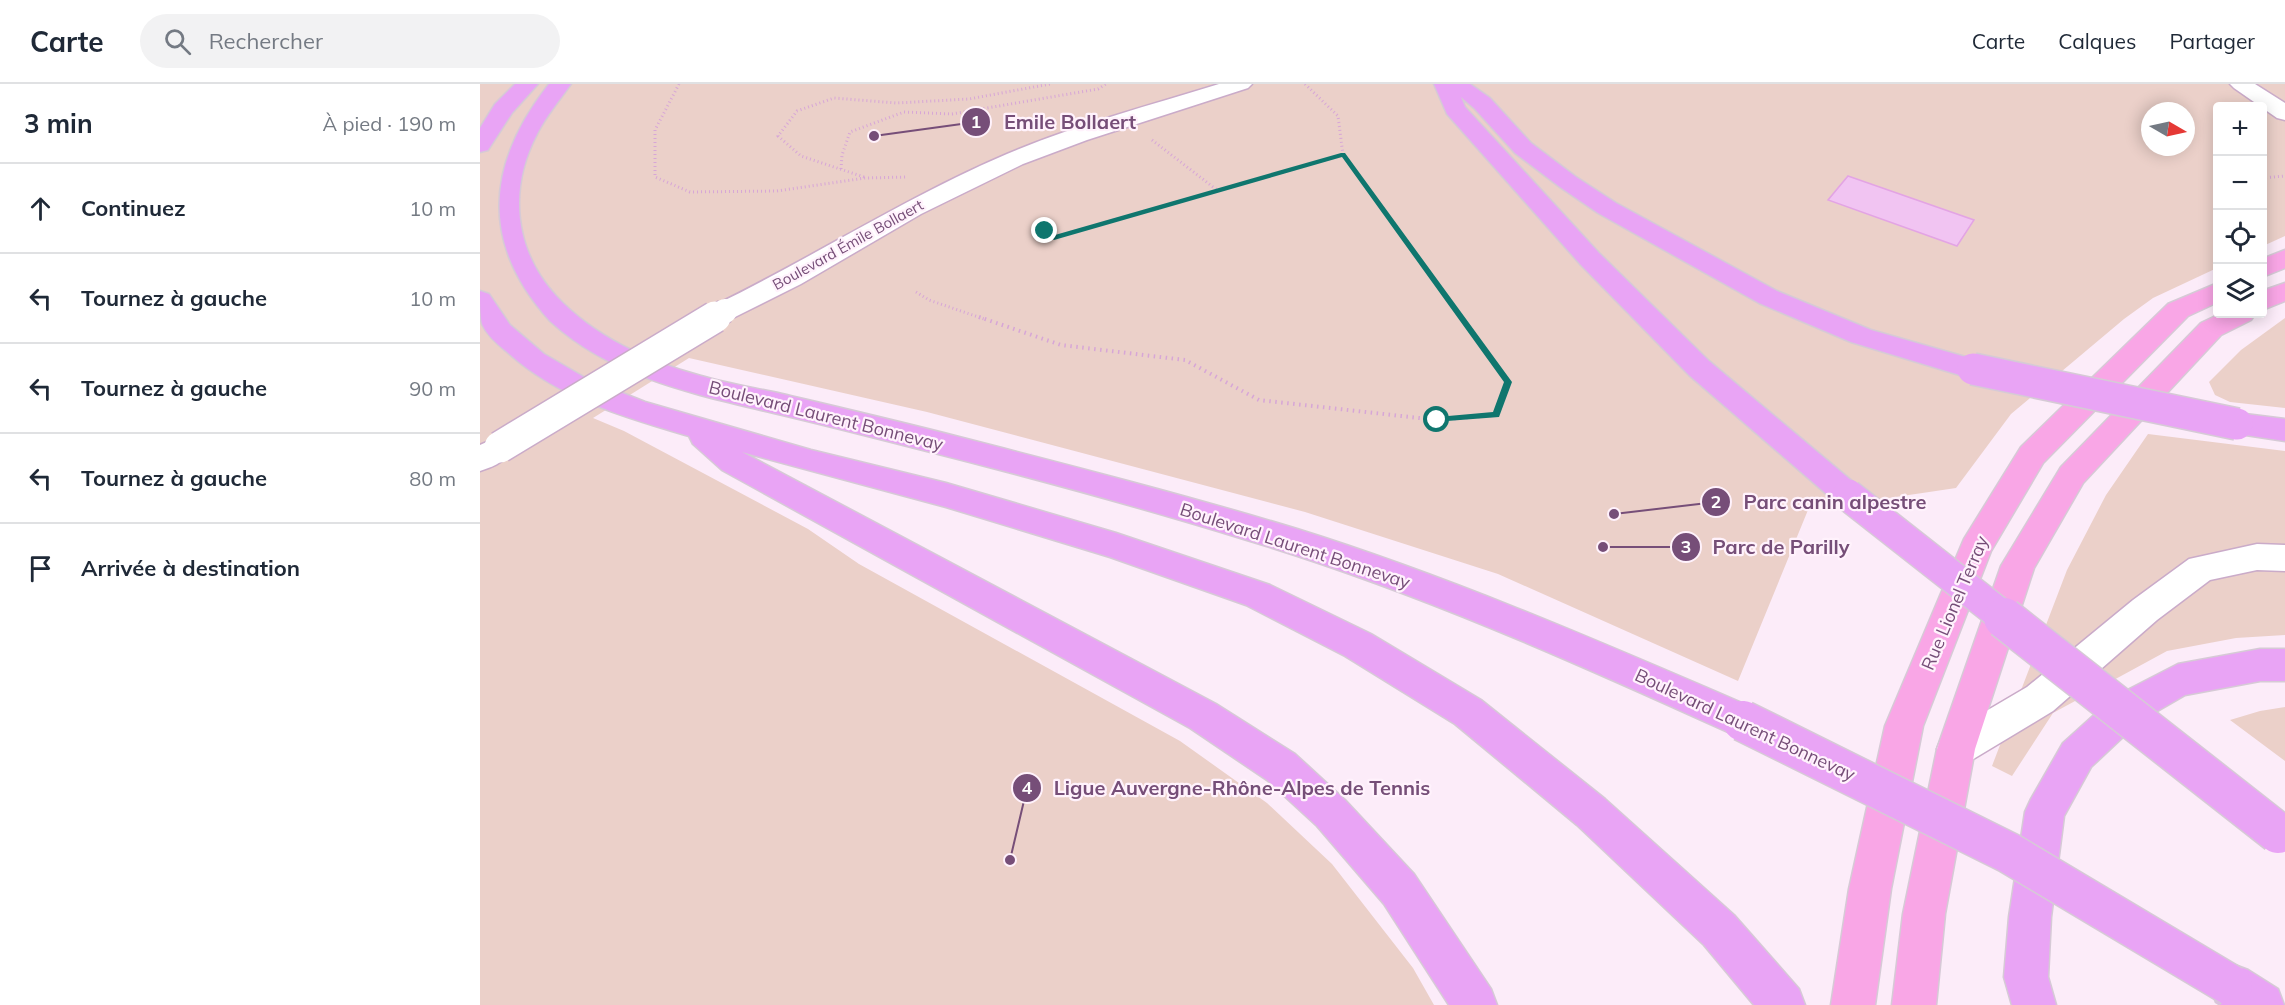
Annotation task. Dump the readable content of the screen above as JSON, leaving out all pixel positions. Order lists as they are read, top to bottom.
{
  "streets": {
    "highway": ["Boulevard Laurent Bonnevay"],
    "main road": ["Rue Lionel Terray"],
    "lane": ["Boulevard Émile Bollaert"]
  },
  "places": [
    "Emile Bollaert",
    "Parc canin alpestre",
    "Parc de Parilly",
    "Ligue Auvergne-Rhône-Alpes de Tennis"
  ],
  "north": "right",
  "page": {
    "header": "Carte",
    "search": "Rechercher",
    "nav": ["Carte", "Calques", "Partager"],
    "heading": ["3 min", "À pied · 190 m"],
    "map_buttons": ["+", "−"],
    "list": [
      ["Continuez", "10 m"],
      ["Tournez à gauche", "10 m"],
      ["Tournez à gauche", "90 m"],
      ["Tournez à gauche", "80 m"],
      "Arrivée à destination"
    ]
  }
}
